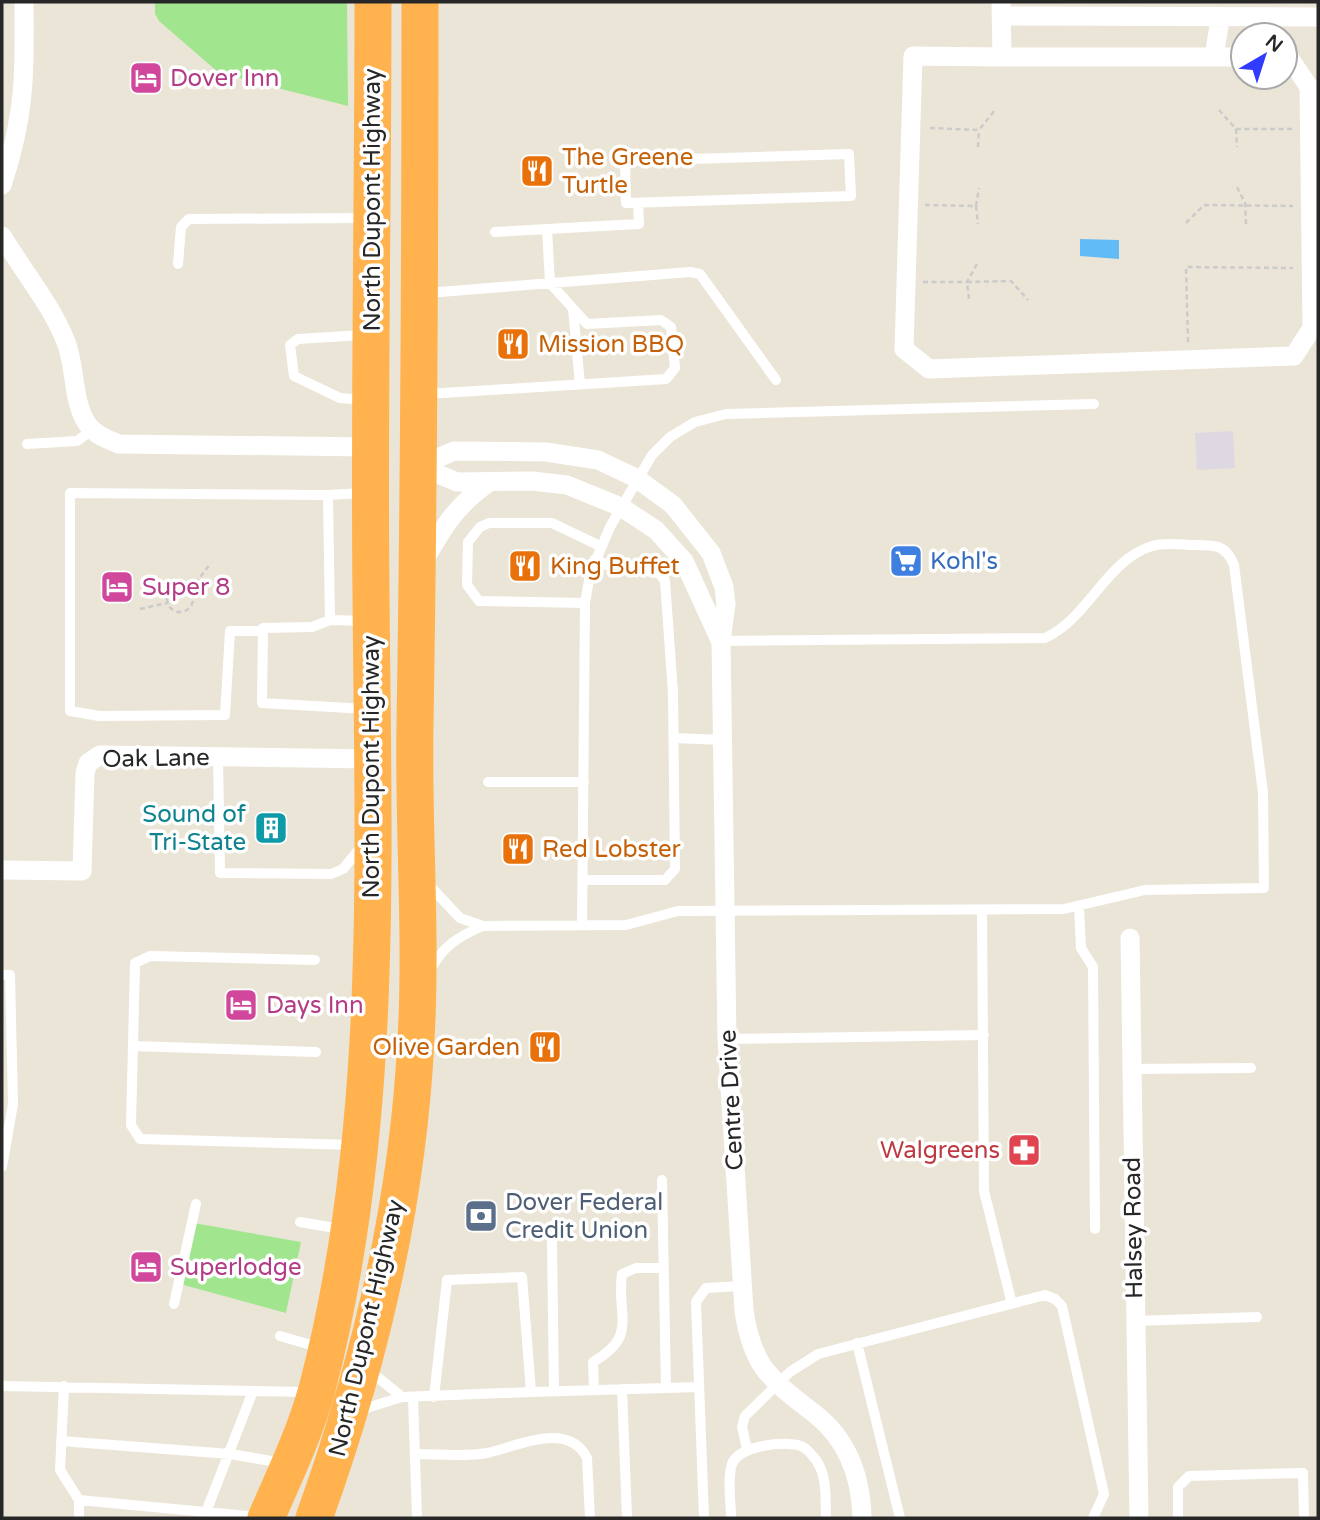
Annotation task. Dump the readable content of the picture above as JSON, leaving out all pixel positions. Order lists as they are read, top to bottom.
{
  "streets": {
    "highway": ["North Dupont Highway"],
    "street": ["Oak Lane", "Centre Drive", "Halsey Road"]
  },
  "crossings": [
    ["North Dupont Highway", "Oak Lane"],
    ["North Dupont Highway", "Centre Drive"]
  ],
  "places": {
    "hotel": [
      "Dover Inn",
      "Super 8",
      "Days Inn",
      "Superlodge"
    ],
    "restaurant": [
      "The Greene Turtle",
      "Mission BBQ",
      "King Buffet",
      "Red Lobster",
      "Olive Garden"
    ],
    "supermarket": ["Kohl's"],
    "building": ["Sound of Tri-State"],
    "pharmacy": ["Walgreens"],
    "bank": ["Dover Federal Credit Union"]
  },
  "north": "top right"
}
